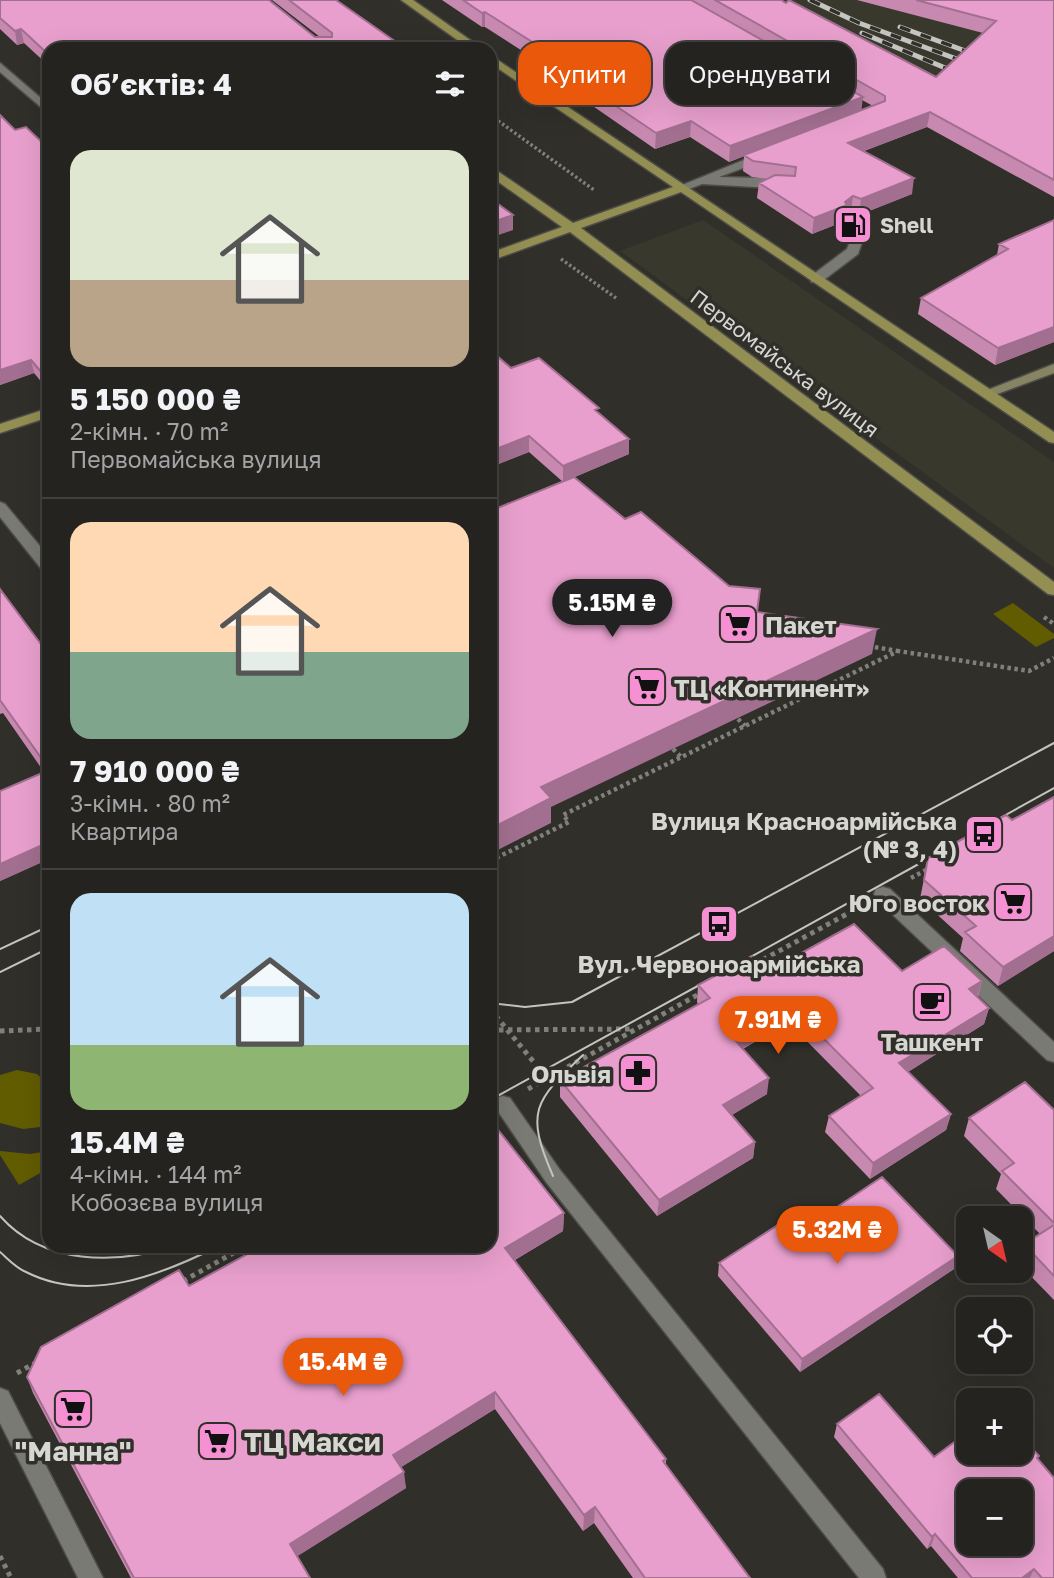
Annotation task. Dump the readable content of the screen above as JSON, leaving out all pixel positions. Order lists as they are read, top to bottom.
{
  "streets": {
    "main road": ["Первомайська вулиця"]
  },
  "places": {
    "fuel station": ["Shell"],
    "supermarket": [
      "Пакет",
      "ТЦ «Континент»",
      "Юго восток",
      "\"Манна\"",
      "ТЦ Макси"
    ],
    "bus stop": ["Вулиця Красноармійська (№ 3, 4)", "Вул. Червоноармійська"],
    "cafe": ["Ташкент"],
    "pharmacy": ["Ольвія"]
  },
  "north": "bottom right",
  "page": {
    "chip": ["Купити", "Орендувати"],
    "heading": "Об’єктів: 4",
    "list": [
      {
        "name": "5 150 000 ₴",
        "note": "2-кімн. · 70 m² · Первомайська вулиця"
      },
      {
        "name": "7 910 000 ₴",
        "note": "3-кімн. · 80 m² · Квартира"
      },
      {
        "name": "15.4M ₴",
        "note": "4-кімн. · 144 m² · Кобозєва вулиця"
      }
    ],
    "price": [
      "5.15M ₴",
      "7.91M ₴",
      "5.32M ₴",
      "15.4M ₴"
    ],
    "map_buttons": ["+", "−"]
  }
}
